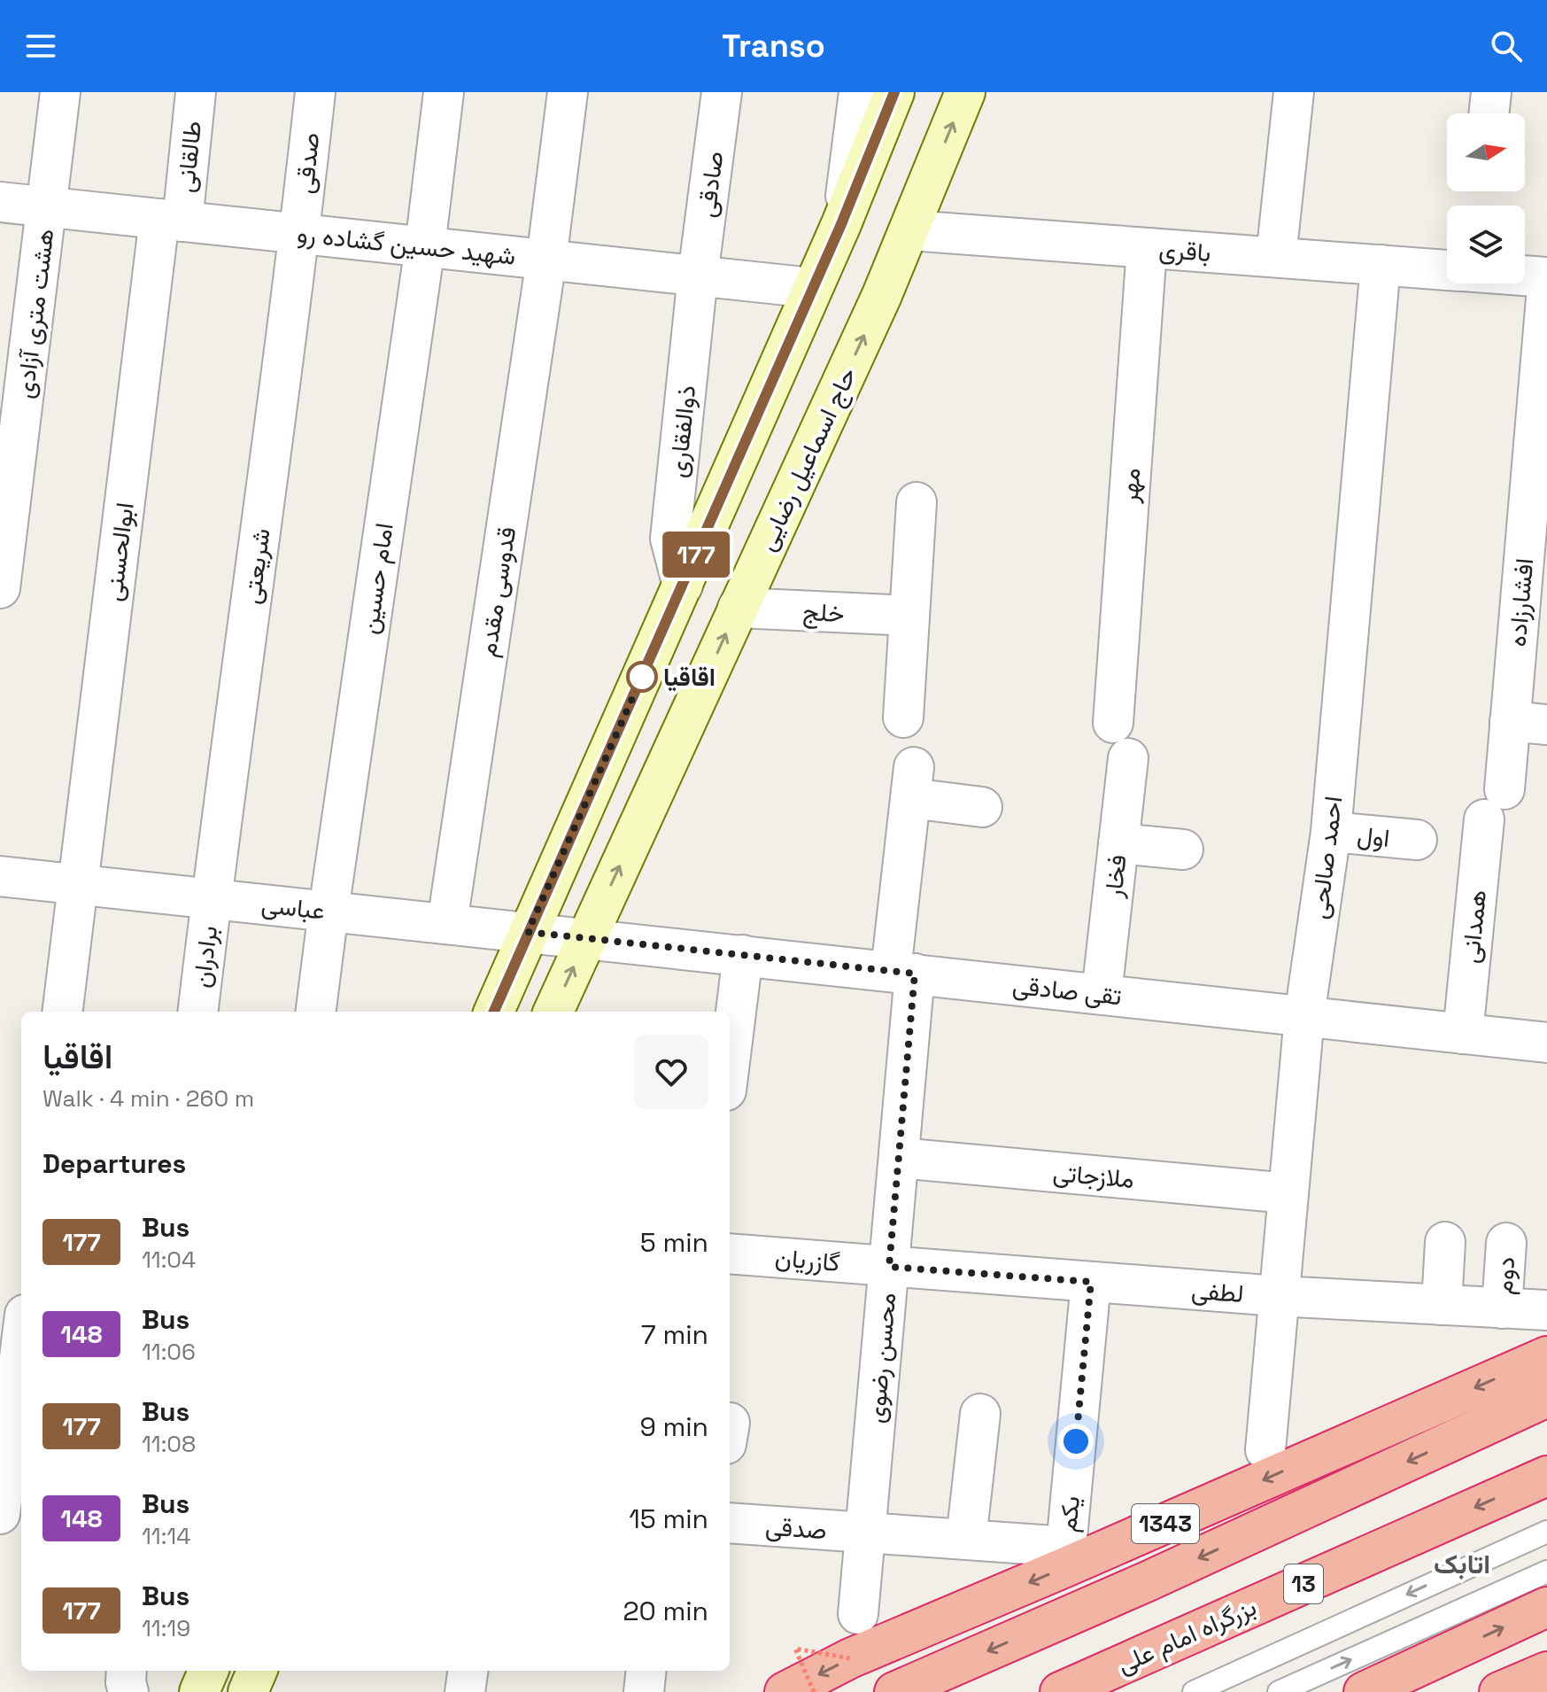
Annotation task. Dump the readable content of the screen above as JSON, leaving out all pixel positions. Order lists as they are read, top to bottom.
{
  "streets": {
    "highway": ["1343", "13", "بزرگراه امام علی"],
    "main road": ["حاج اسماعیل رضایی"],
    "street": [
      "طالقانی",
      "صدقی",
      "صادقی",
      "شهید حسین گشاده رو",
      "باقری",
      "هشت متری آزادی",
      "ذوالفقاری",
      "مهر",
      "ابوالحسنی",
      "شریعتی",
      "امام حسین",
      "قدوسی مقدم",
      "افشارزاده",
      "خلج",
      "اول",
      "احمد صالحی",
      "فخار",
      "عباسی",
      "همدانی",
      "برادران",
      "تقی صادقی",
      "ملازجاتی",
      "گازریان",
      "دوم",
      "لطفی",
      "محسن رضوی",
      "یکم"
    ]
  },
  "crossings": [
    ["طالقانی", "شهید حسین گشاده رو"],
    ["طالقانی", "ابوالحسنی"],
    ["صدقی", "شهید حسین گشاده رو"],
    ["صدقی", "شریعتی"],
    ["صدقی", "محسن رضوی"],
    ["صدقی", "یکم"],
    ["صادقی", "شهید حسین گشاده رو"],
    ["صادقی", "ذوالفقاری"],
    ["شهید حسین گشاده رو", "هشت متری آزادی"],
    ["شهید حسین گشاده رو", "ذوالفقاری"],
    ["شهید حسین گشاده رو", "ابوالحسنی"],
    ["شهید حسین گشاده رو", "شریعتی"],
    ["شهید حسین گشاده رو", "امام حسین"],
    ["شهید حسین گشاده رو", "قدوسی مقدم"],
    ["باقری", "حاج اسماعیل رضایی"],
    ["باقری", "مهر"],
    ["باقری", "احمد صالحی"],
    ["حاج اسماعیل رضایی", "خلج"],
    ["حاج اسماعیل رضایی", "عباسی"],
    ["حاج اسماعیل رضایی", "تقی صادقی"],
    ["ابوالحسنی", "عباسی"],
    ["شریعتی", "عباسی"],
    ["شریعتی", "برادران"],
    ["امام حسین", "عباسی"],
    ["قدوسی مقدم", "عباسی"],
    ["افشارزاده", "همدانی"],
    ["اول", "احمد صالحی"],
    ["احمد صالحی", "تقی صادقی"],
    ["احمد صالحی", "ملازجاتی"],
    ["احمد صالحی", "لطفی"],
    ["فخار", "تقی صادقی"],
    ["عباسی", "برادران"],
    ["عباسی", "تقی صادقی"],
    ["همدانی", "تقی صادقی"],
    ["تقی صادقی", "محسن رضوی"],
    ["ملازجاتی", "محسن رضوی"],
    ["گازریان", "لطفی"],
    ["گازریان", "محسن رضوی"],
    ["دوم", "لطفی"],
    ["لطفی", "محسن رضوی"],
    ["لطفی", "یکم"],
    ["محسن رضوی", "یکم"]
  ],
  "districts": ["اتابک"],
  "places": ["اقاقیا"],
  "lines": ["bus line 177"],
  "north": "right",
  "page": {
    "header": "Transo",
    "on_map": "177",
    "heading": [
      ["اقاقیا", "Walk · 4 min · 260 m"],
      "Departures"
    ],
    "list": [
      {
        "mark": "177",
        "name": "Bus",
        "note": "11:04",
        "value": "5 min"
      },
      {
        "mark": "148",
        "name": "Bus",
        "note": "11:06",
        "value": "7 min"
      },
      {
        "mark": "177",
        "name": "Bus",
        "note": "11:08",
        "value": "9 min"
      },
      {
        "mark": "148",
        "name": "Bus",
        "note": "11:14",
        "value": "15 min"
      },
      {
        "mark": "177",
        "name": "Bus",
        "note": "11:19",
        "value": "20 min"
      }
    ]
  }
}
